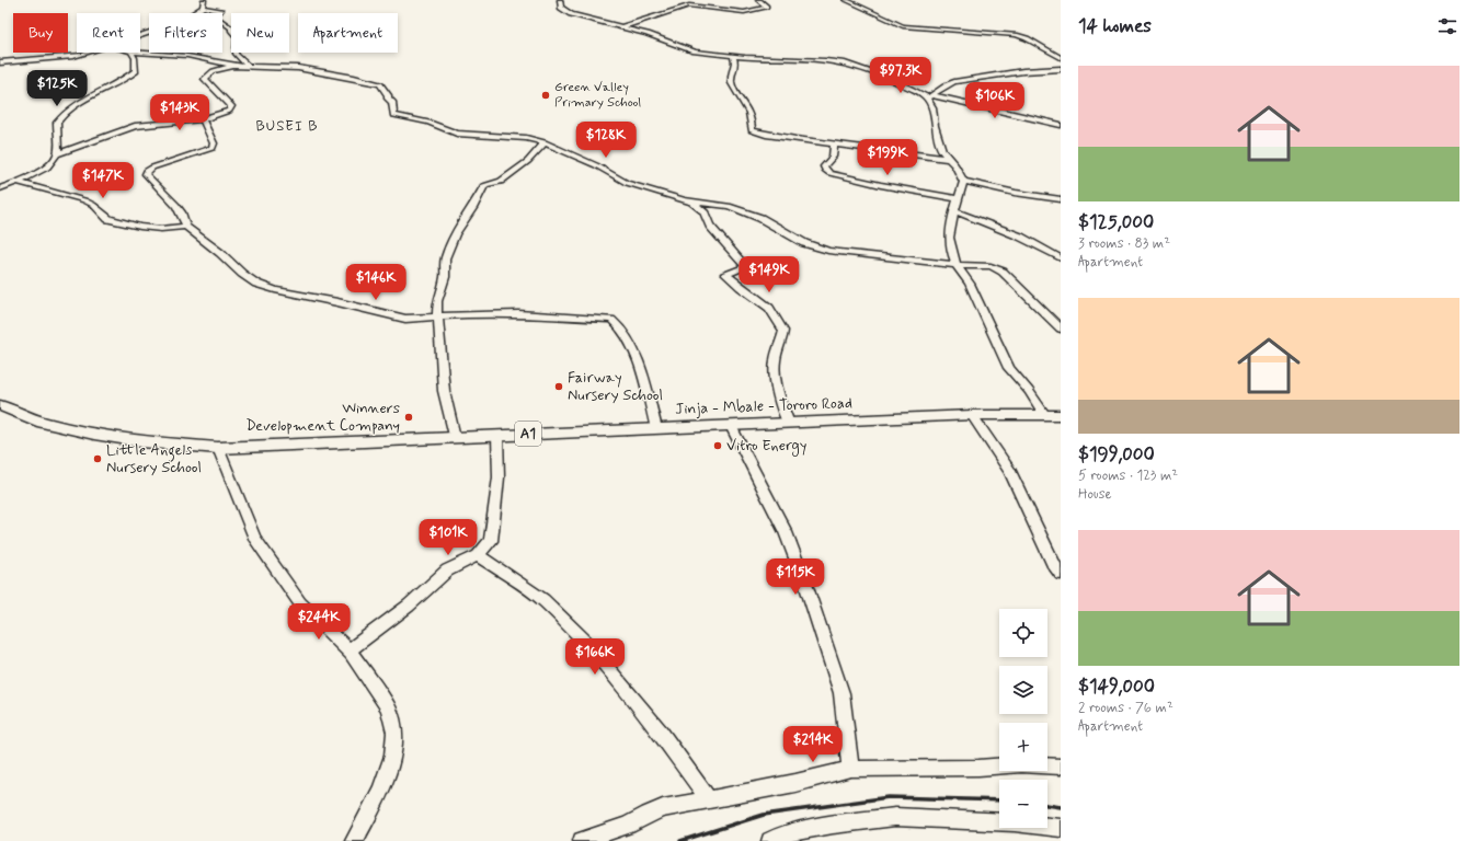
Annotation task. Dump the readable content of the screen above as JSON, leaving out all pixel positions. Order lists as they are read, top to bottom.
{
  "streets": {
    "main road": ["Jinja - Mbale - Tororo Road", "A1"]
  },
  "districts": ["BUSEI B"],
  "places": [
    "Green Valley Primary School",
    "Fairway Nursery School",
    "Winners Development Company",
    "Vitro Energy",
    "Little Angels Nursery School"
  ],
  "page": {
    "heading": "14 homes",
    "chip": [
      "Buy",
      "Rent",
      "Filters",
      "New",
      "Apartment"
    ],
    "list": [
      {
        "name": "$125,000",
        "note": "3 rooms · 83 m² · Apartment"
      },
      {
        "name": "$199,000",
        "note": "5 rooms · 123 m² · House"
      },
      {
        "name": "$149,000",
        "note": "2 rooms · 76 m² · Apartment"
      }
    ],
    "price": [
      "$97.3K",
      "$125K",
      "$106K",
      "$143K",
      "$128K",
      "$199K",
      "$147K",
      "$149K",
      "$146K",
      "$101K",
      "$115K",
      "$244K",
      "$166K",
      "$214K"
    ],
    "map_buttons": ["+", "−"]
  }
}
